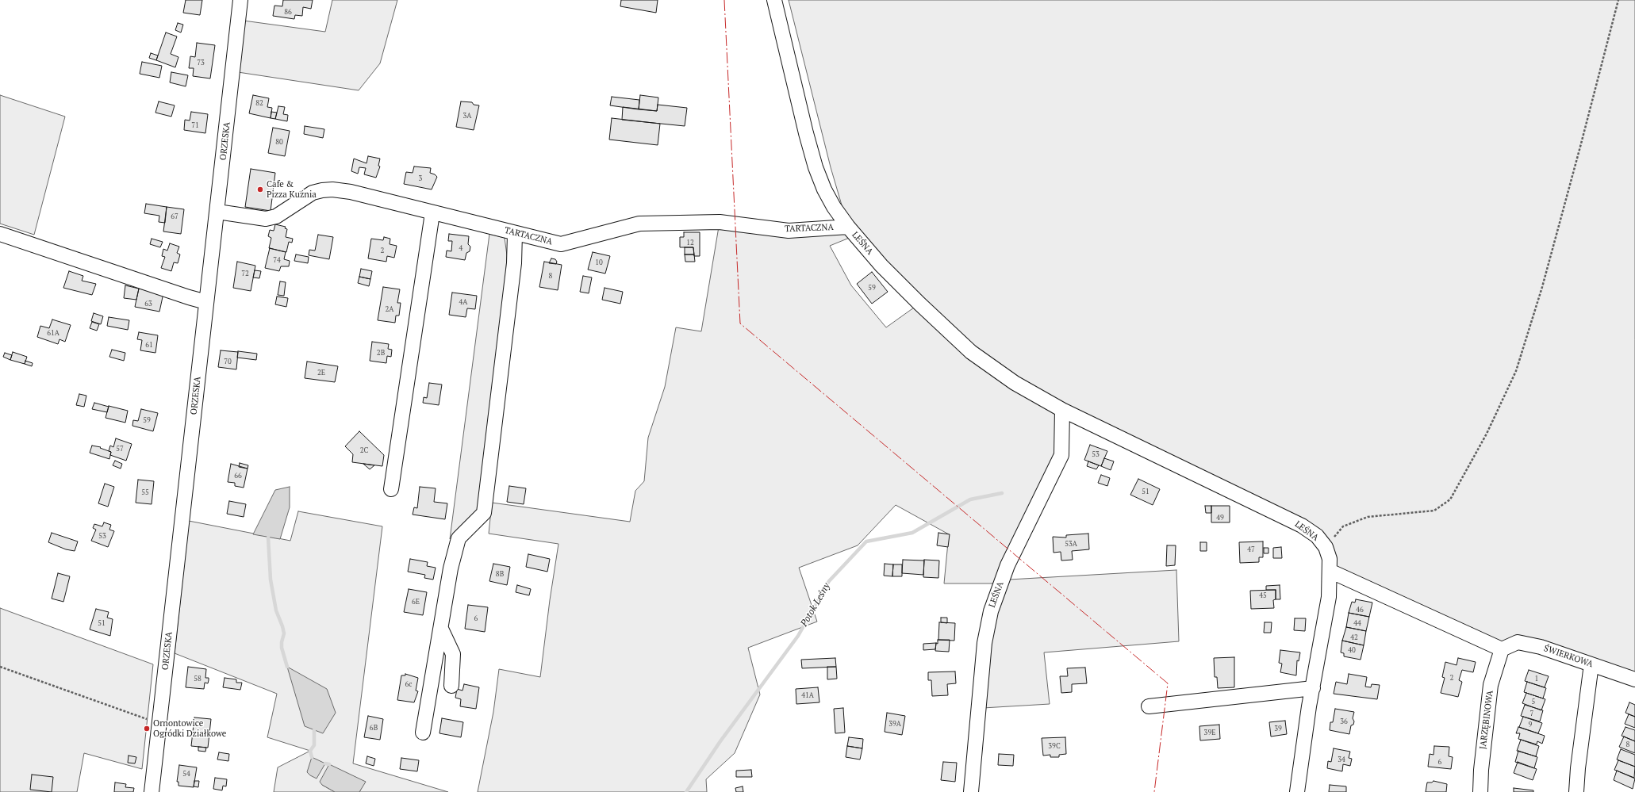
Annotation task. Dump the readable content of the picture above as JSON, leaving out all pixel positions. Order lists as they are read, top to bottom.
{
  "streets": {
    "street": [
      "ORZESKA",
      "TARTACZNA",
      "LEŚNA",
      "ŚWIERKOWA",
      "JARZĘBINOWA"
    ]
  },
  "crossings": [
    ["ORZESKA", "TARTACZNA"],
    ["TARTACZNA", "LEŚNA"],
    ["ŚWIERKOWA", "JARZĘBINOWA"]
  ],
  "water": ["Potok Leśny"],
  "places": ["Cafe & Pizza Kuźnia", "Ornontowice Ogródki Działkowe"],
  "house_numbers": [
    "86",
    "73",
    "82",
    "3A",
    "71",
    "80",
    "3",
    "67",
    "12",
    "4",
    "2",
    "74",
    "10",
    "72",
    "8",
    "59",
    "4A",
    "63",
    "2A",
    "61A",
    "61",
    "2B",
    "70",
    "2E",
    "59",
    "57",
    "2C",
    "53",
    "66",
    "51",
    "55",
    "49",
    "53",
    "53A",
    "47",
    "8B",
    "45",
    "6E",
    "46",
    "6",
    "51",
    "44",
    "42",
    "40",
    "2",
    "58",
    "1",
    "6c",
    "41A",
    "5",
    "7",
    "36",
    "39A",
    "9",
    "6B",
    "39",
    "39E",
    "8",
    "39C",
    "34",
    "6",
    "54"
  ]
}
